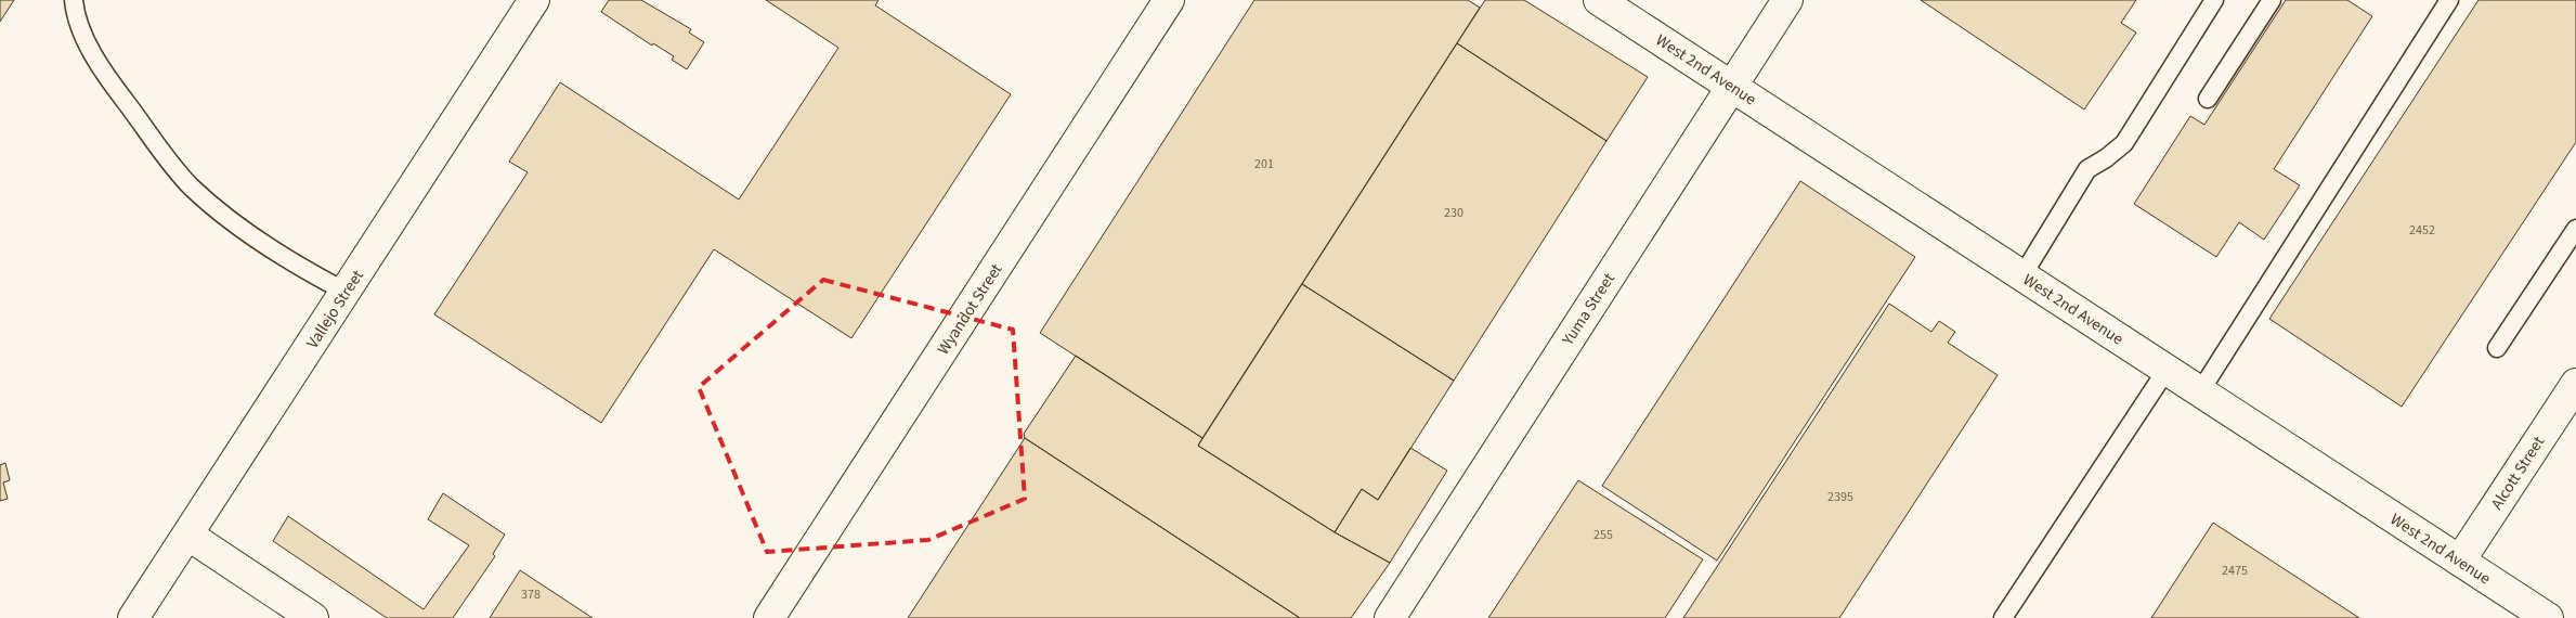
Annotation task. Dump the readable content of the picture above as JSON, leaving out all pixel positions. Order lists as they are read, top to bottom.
{
  "streets": {
    "street": [
      "West 2nd Avenue",
      "Vallejo Street",
      "Wyandot Street",
      "Yuma Street",
      "Alcott Street"
    ]
  },
  "crossings": [
    ["West 2nd Avenue", "Yuma Street"],
    ["West 2nd Avenue", "Alcott Street"]
  ],
  "house_numbers": [
    "201",
    "230",
    "2452",
    "2395",
    "255",
    "2475",
    "378"
  ]
}
